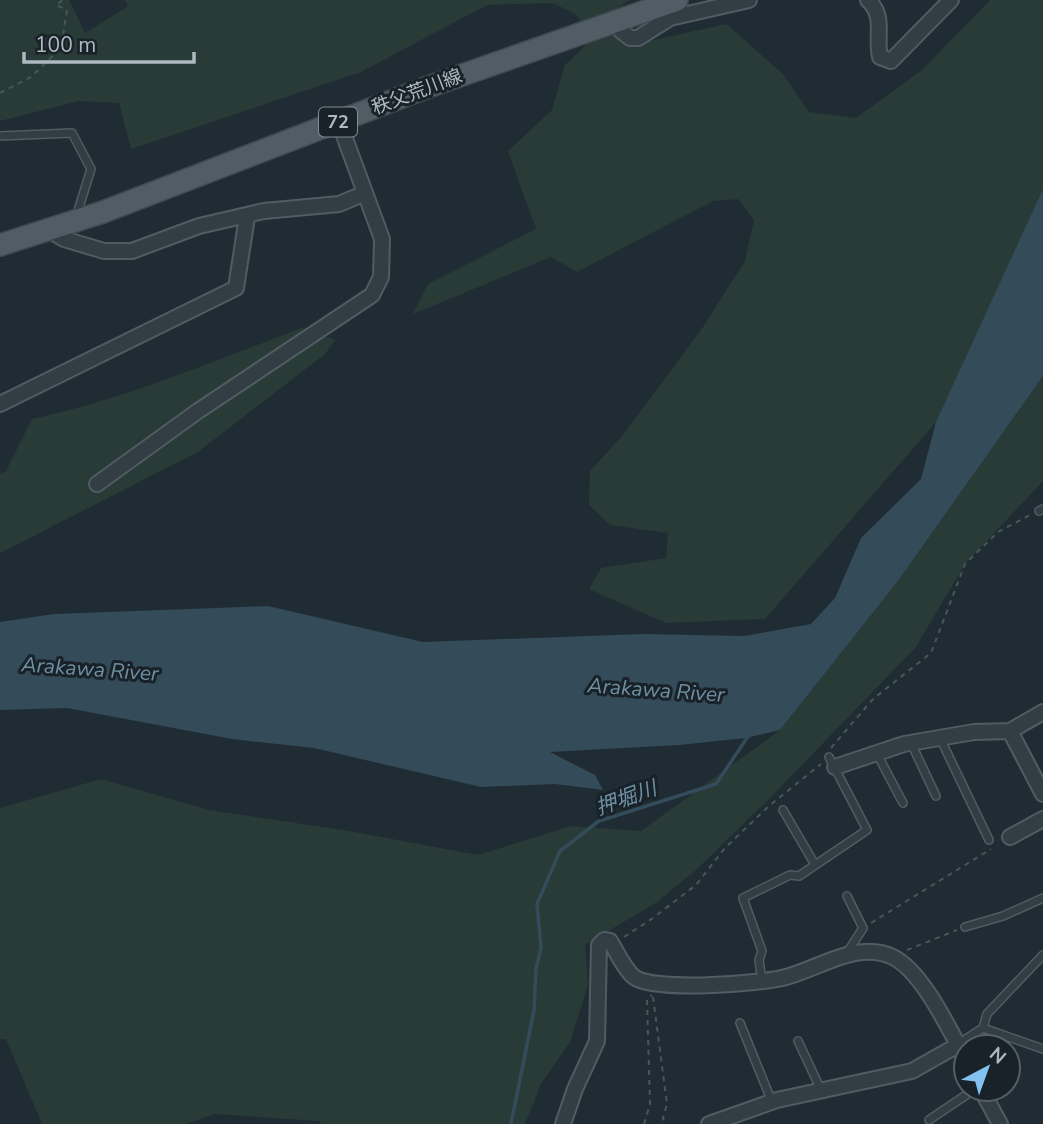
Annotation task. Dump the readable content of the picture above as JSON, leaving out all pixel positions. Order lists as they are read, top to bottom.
{
  "streets": {
    "main road": ["秩父荒川線", "72"]
  },
  "water": ["Arakawa River", "押堀川"],
  "scale_bar": "100 m",
  "north": "top right"
}
